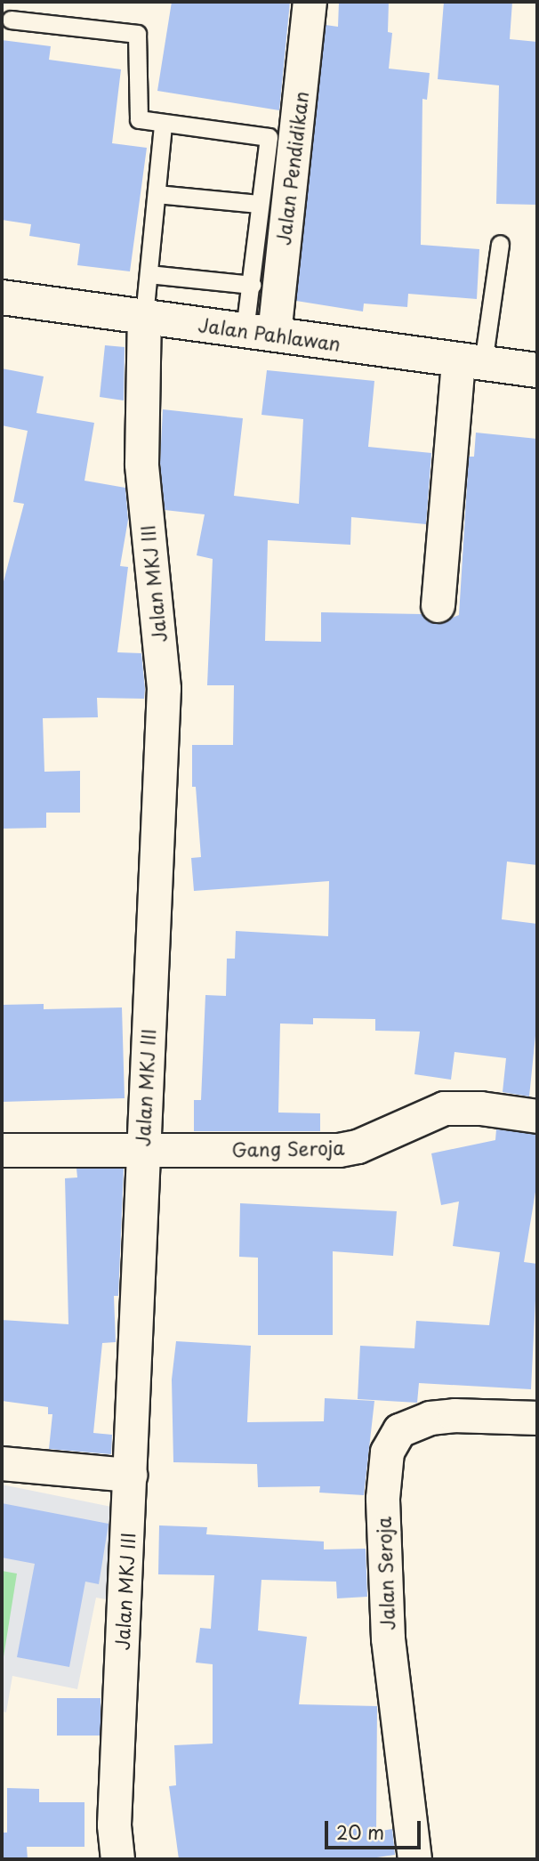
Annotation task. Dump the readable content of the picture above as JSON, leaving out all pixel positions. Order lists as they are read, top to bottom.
{
  "streets": {
    "main road": ["Jalan Pahlawan"],
    "street": [
      "Jalan Pendidikan",
      "Jalan MKJ III",
      "Gang Seroja",
      "Jalan Seroja"
    ]
  },
  "crossings": [
    ["Jalan Pendidikan", "Jalan Pahlawan"],
    ["Jalan Pahlawan", "Jalan MKJ III"],
    ["Jalan MKJ III", "Gang Seroja"]
  ],
  "scale_bar": "20 m"
}
